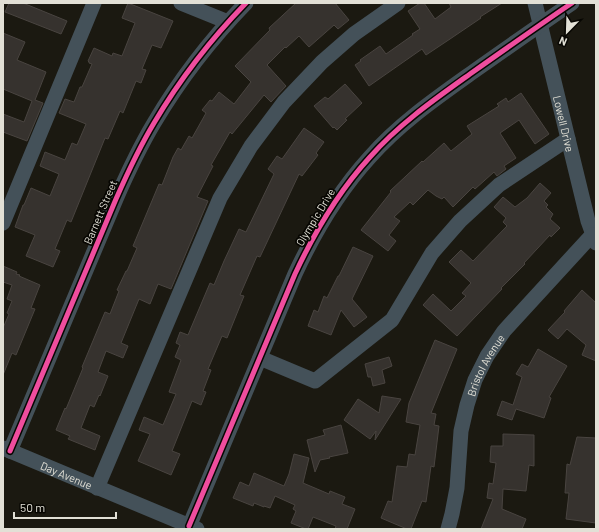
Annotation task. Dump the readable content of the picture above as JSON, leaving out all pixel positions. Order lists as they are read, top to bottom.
{
  "streets": {
    "street": [
      "Lowell Drive",
      "Barnett Street",
      "Olympic Drive",
      "Bristol Avenue",
      "Day Avenue"
    ]
  },
  "crossings": [
    ["Lowell Drive", "Olympic Drive"],
    ["Lowell Drive", "Bristol Avenue"],
    ["Barnett Street", "Day Avenue"],
    ["Olympic Drive", "Day Avenue"]
  ],
  "scale_bar": "50 m",
  "north": "bottom left"
}
